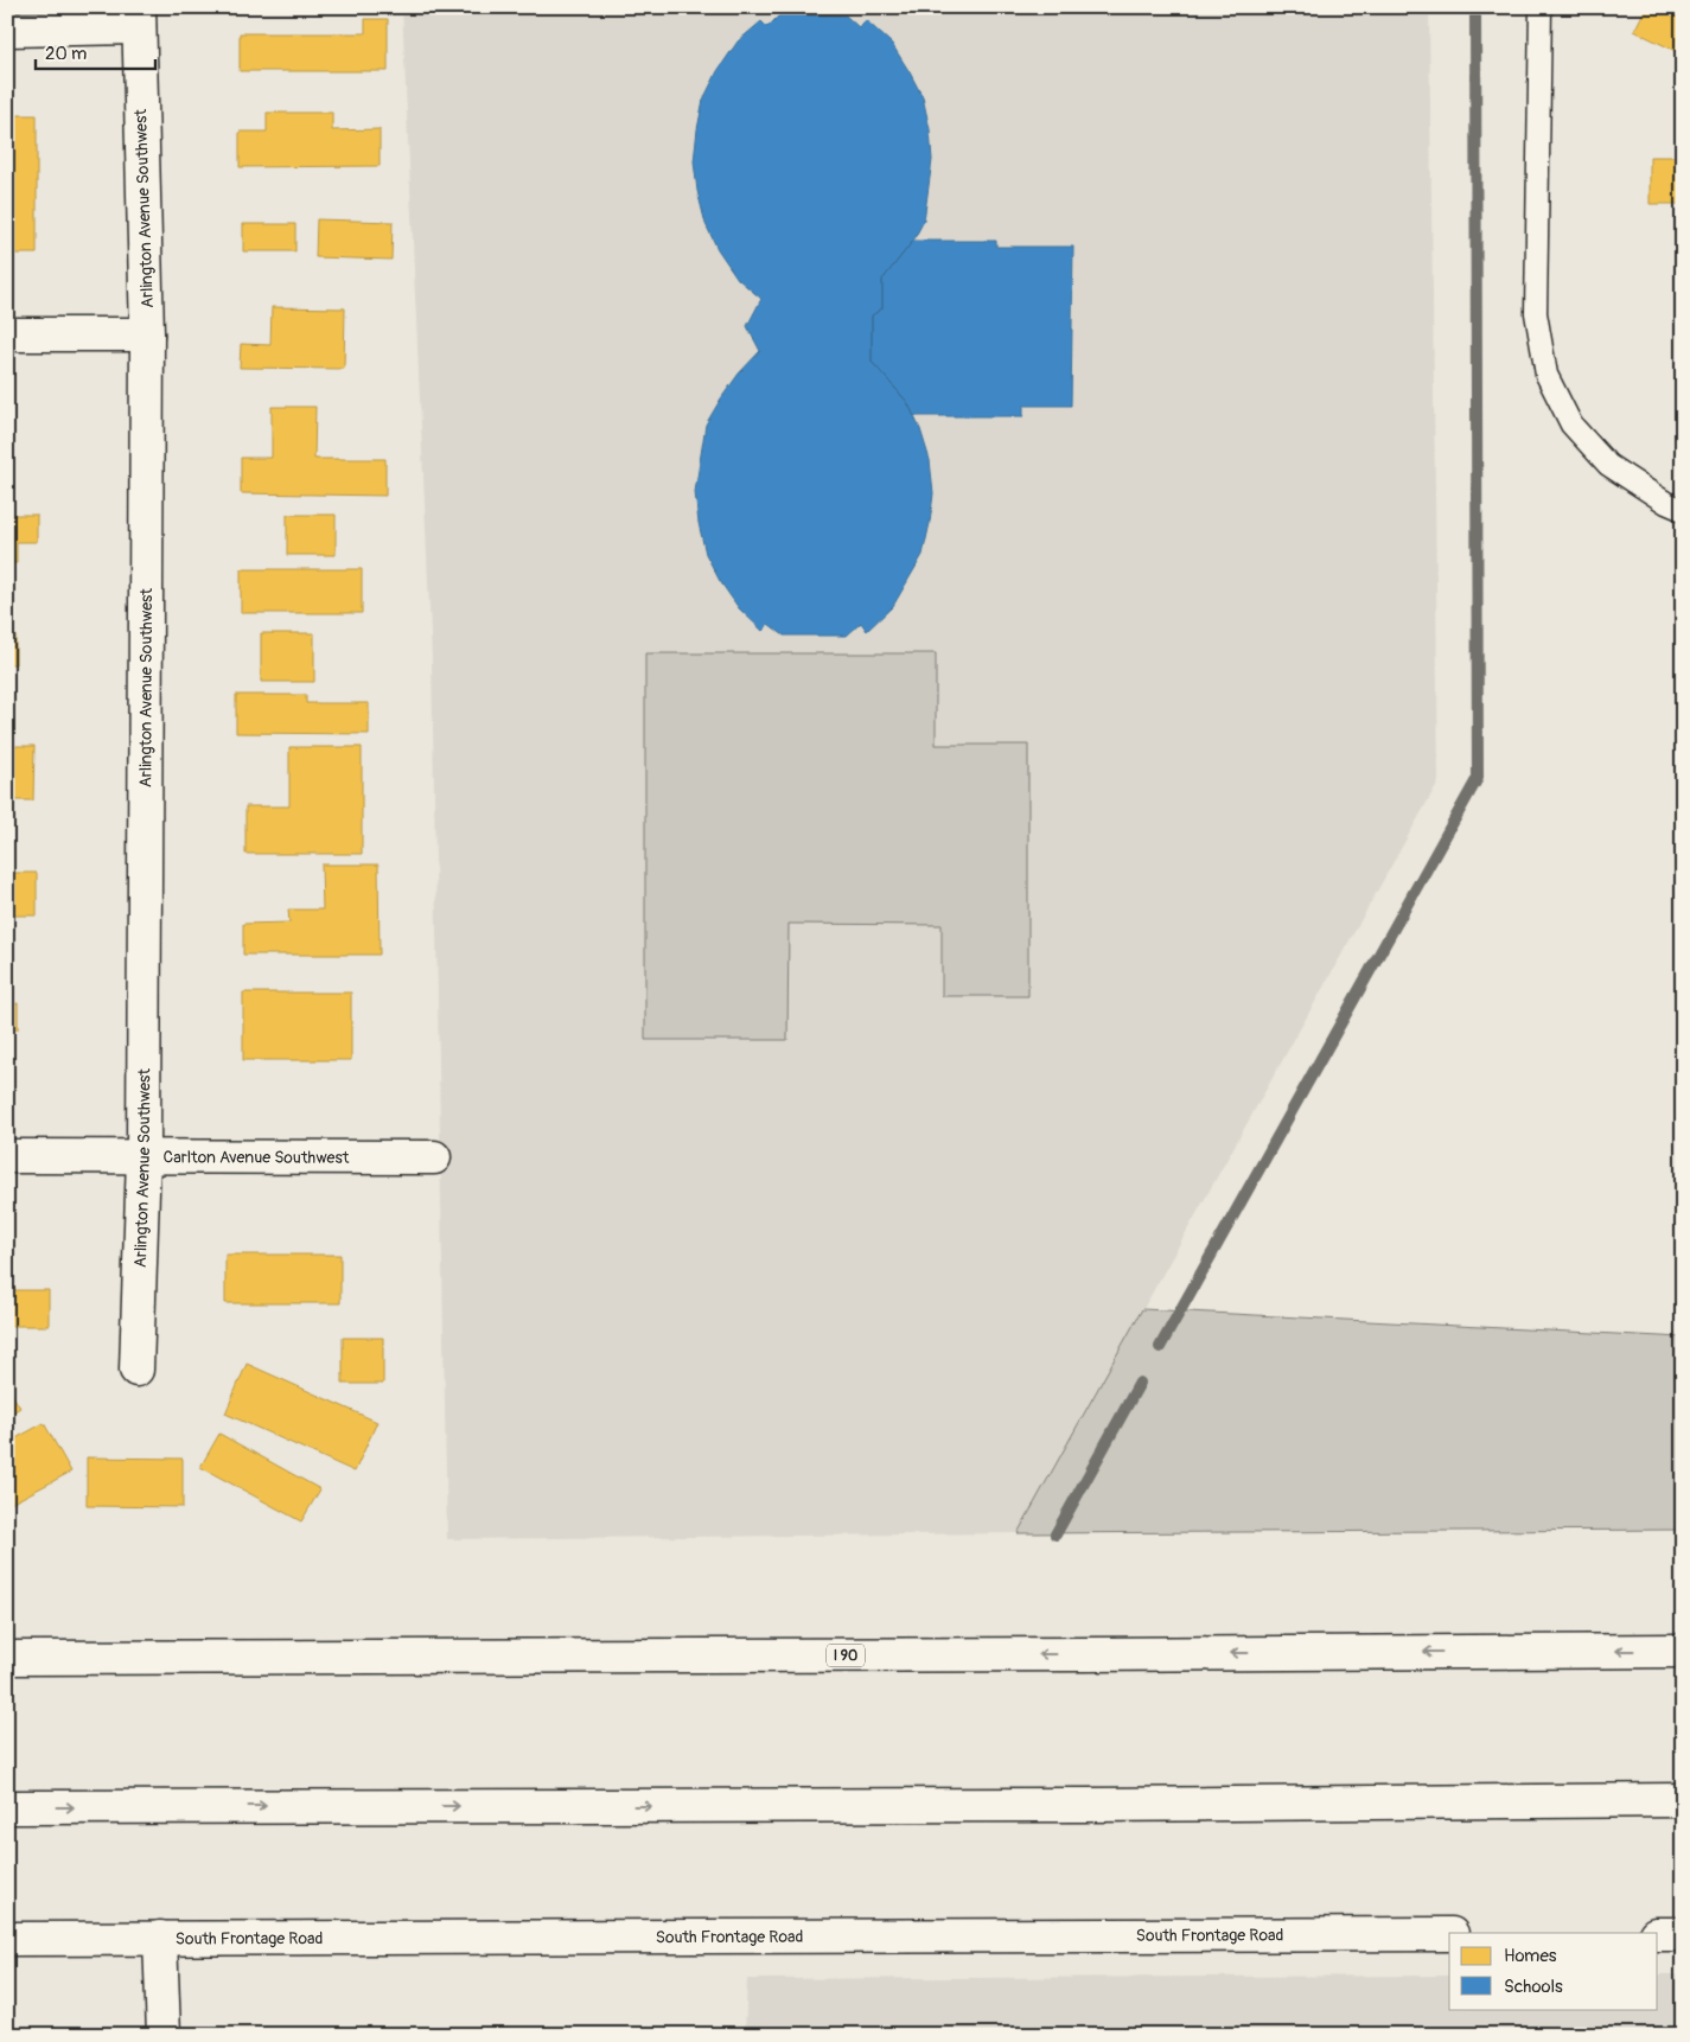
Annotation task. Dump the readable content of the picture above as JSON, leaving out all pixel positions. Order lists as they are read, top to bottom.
{
  "streets": {
    "main road": [
      "Arlington Avenue Southwest",
      "Carlton Avenue Southwest",
      "I 90",
      "South Frontage Road"
    ]
  },
  "crossings": [
    ["Arlington Avenue Southwest", "Carlton Avenue Southwest"]
  ],
  "legend": ["Homes", "Schools"],
  "scale_bar": "20 m"
}
